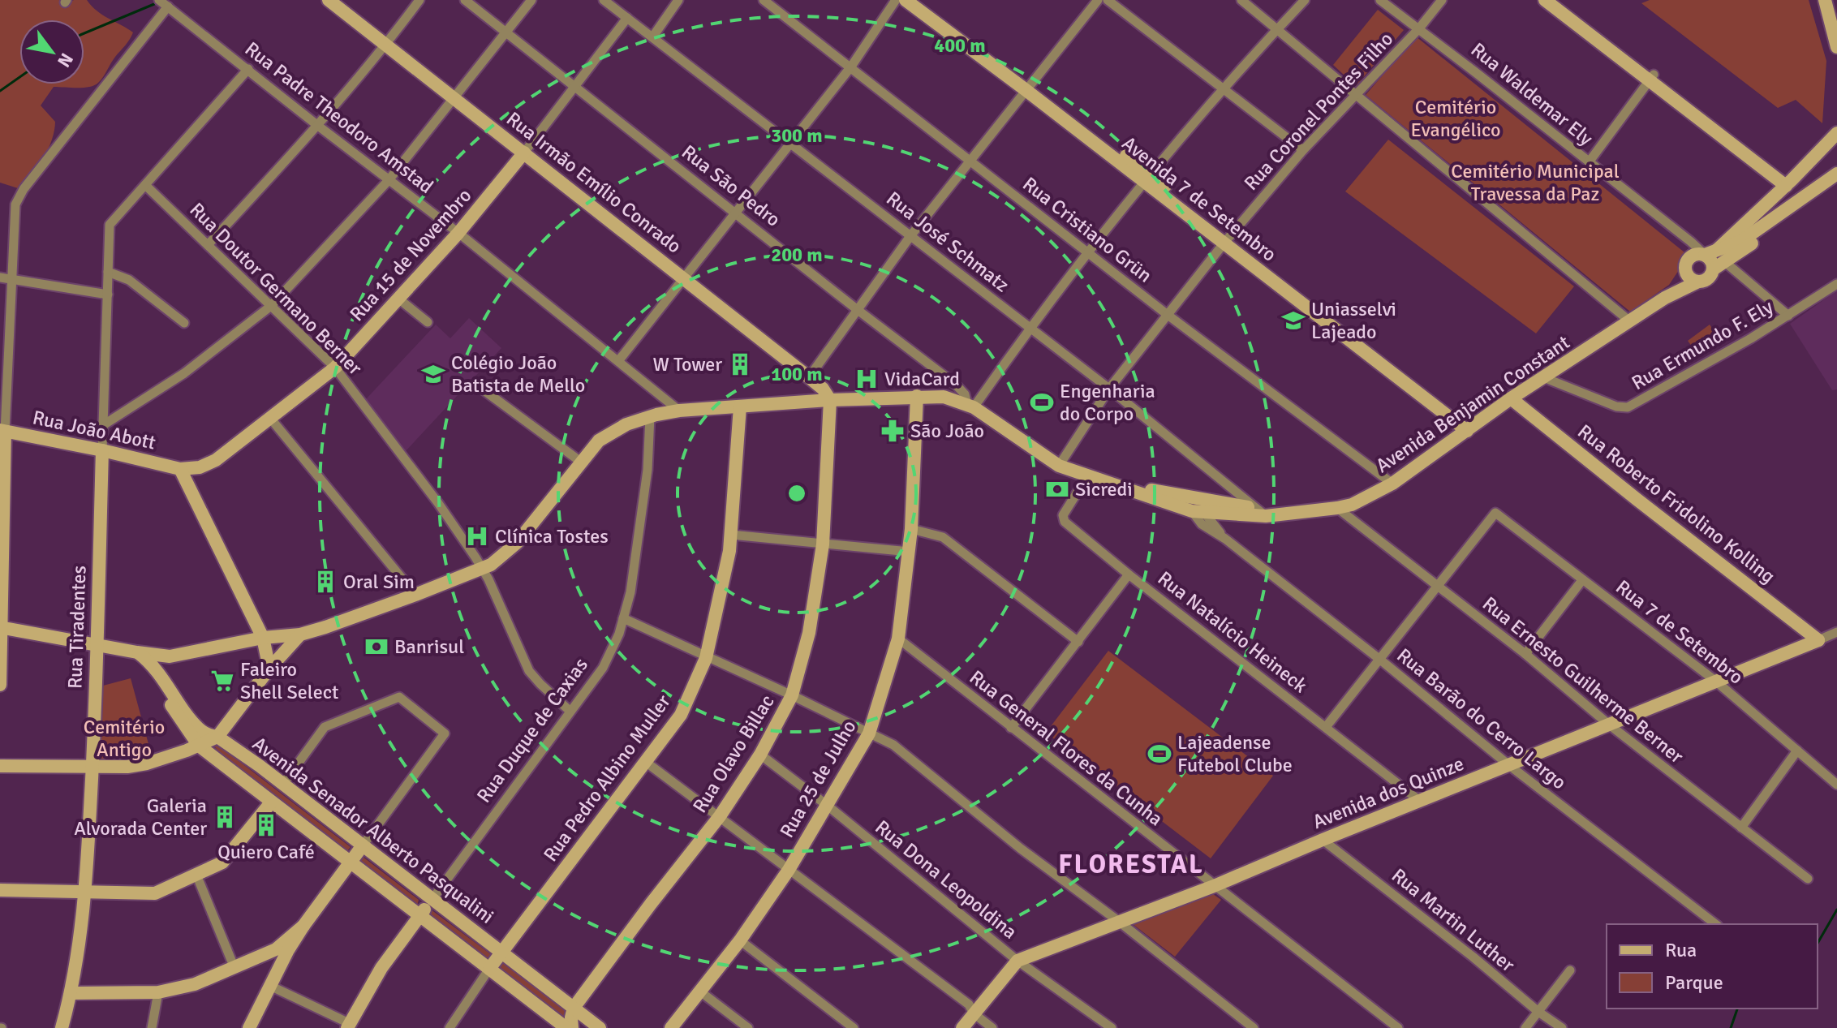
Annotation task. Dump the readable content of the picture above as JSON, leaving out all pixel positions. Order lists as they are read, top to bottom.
{
  "streets": {
    "main road": [
      "Rua Irmão Emílio Conrado",
      "Avenida 7 de Setembro",
      "Rua 15 de Novembro",
      "Avenida Benjamin Constant",
      "Rua João Abott",
      "Rua Roberto Fridolino Kolling",
      "Rua Tiradentes",
      "Rua Duque de Caxias",
      "Rua Olavo Billac",
      "Rua Pedro Albino Muller",
      "Rua 25 de Julho",
      "Avenida dos Quinze",
      "Avenida Senador Alberto Pasqualini"
    ],
    "street": [
      "Rua Waldemar Ely",
      "Rua Coronel Pontes Filho",
      "Rua Padre Theodoro Amstad",
      "Rua São Pedro",
      "Rua Cristiano Grün",
      "Rua José Schmatz",
      "Rua Doutor Germano Berner",
      "Rua Ermundo F. Ely",
      "Rua Natalício Heineck",
      "Rua 7 de Setembro",
      "Rua Ernesto Guilherme Berner",
      "Rua Barão do Cerro Largo",
      "Rua General Flores da Cunha",
      "Rua Dona Leopoldina",
      "Rua Martin Luther"
    ]
  },
  "crossings": [
    ["Rua Waldemar Ely", "Rua Coronel Pontes Filho"],
    ["Rua Waldemar Ely", "Avenida Benjamin Constant"],
    ["Rua Coronel Pontes Filho", "Avenida 7 de Setembro"],
    ["Rua Coronel Pontes Filho", "Rua Cristiano Grün"],
    ["Rua Coronel Pontes Filho", "Rua José Schmatz"],
    ["Rua Coronel Pontes Filho", "Avenida Benjamin Constant"],
    ["Rua Padre Theodoro Amstad", "Rua 15 de Novembro"],
    ["Rua Padre Theodoro Amstad", "Avenida Benjamin Constant"],
    ["Rua Irmão Emílio Conrado", "Rua 15 de Novembro"],
    ["Rua Irmão Emílio Conrado", "Avenida Benjamin Constant"],
    ["Rua Irmão Emílio Conrado", "Rua Olavo Billac"],
    ["Rua São Pedro", "Rua 15 de Novembro"],
    ["Rua São Pedro", "Avenida Benjamin Constant"],
    ["Avenida 7 de Setembro", "Avenida Benjamin Constant"],
    ["Rua Cristiano Grün", "Avenida Benjamin Constant"],
    ["Rua José Schmatz", "Rua 15 de Novembro"],
    ["Rua José Schmatz", "Avenida Benjamin Constant"],
    ["Rua 15 de Novembro", "Rua Doutor Germano Berner"],
    ["Rua 15 de Novembro", "Rua João Abott"],
    ["Rua Doutor Germano Berner", "Avenida Benjamin Constant"],
    ["Rua Doutor Germano Berner", "Rua Tiradentes"],
    ["Rua Doutor Germano Berner", "Rua Duque de Caxias"],
    ["Rua Ermundo F. Ely", "Avenida Benjamin Constant"],
    ["Avenida Benjamin Constant", "Rua Roberto Fridolino Kolling"],
    ["Avenida Benjamin Constant", "Rua Tiradentes"],
    ["Avenida Benjamin Constant", "Rua Natalício Heineck"],
    ["Avenida Benjamin Constant", "Rua Ernesto Guilherme Berner"],
    ["Avenida Benjamin Constant", "Rua Barão do Cerro Largo"],
    ["Avenida Benjamin Constant", "Rua Duque de Caxias"],
    ["Avenida Benjamin Constant", "Rua Olavo Billac"],
    ["Avenida Benjamin Constant", "Rua Pedro Albino Muller"],
    ["Avenida Benjamin Constant", "Rua 25 de Julho"],
    ["Avenida Benjamin Constant", "Avenida Senador Alberto Pasqualini"],
    ["Rua João Abott", "Rua Tiradentes"],
    ["Rua Roberto Fridolino Kolling", "Avenida dos Quinze"],
    ["Rua Natalício Heineck", "Avenida dos Quinze"],
    ["Rua 7 de Setembro", "Rua Ernesto Guilherme Berner"],
    ["Rua 7 de Setembro", "Avenida dos Quinze"],
    ["Rua Ernesto Guilherme Berner", "Avenida dos Quinze"],
    ["Rua Barão do Cerro Largo", "Avenida dos Quinze"],
    ["Rua Duque de Caxias", "Avenida Senador Alberto Pasqualini"],
    ["Rua General Flores da Cunha", "Rua 25 de Julho"],
    ["Rua General Flores da Cunha", "Avenida dos Quinze"],
    ["Rua Olavo Billac", "Avenida Senador Alberto Pasqualini"],
    ["Rua Olavo Billac", "Rua Dona Leopoldina"],
    ["Rua Pedro Albino Muller", "Avenida Senador Alberto Pasqualini"],
    ["Rua 25 de Julho", "Rua Dona Leopoldina"],
    ["Avenida dos Quinze", "Rua Dona Leopoldina"],
    ["Avenida dos Quinze", "Rua Martin Luther"]
  ],
  "districts": ["FLORESTAL"],
  "parks": ["Cemitério Evangélico", "Cemitério Municipal Travessa da Paz", "Cemitério Antigo"],
  "places": {
    "school or university": ["Uniasselvi Lajeado", "Colégio João Batista de Mello"],
    "building": [
      "W Tower",
      "Oral Sim",
      "Galeria Alvorada Center",
      "Quiero Café"
    ],
    "hospital": ["VidaCard", "Clínica Tostes"],
    "sports": ["Engenharia do Corpo", "Lajeadense Futebol Clube"],
    "pharmacy": ["São João"],
    "bank": ["Sicredi", "Banrisul"],
    "supermarket": ["Faleiro Shell Select"]
  },
  "legend": ["Rua", "Parque"],
  "north": "bottom right",
  "rings": [
    "400 m",
    "300 m",
    "200 m",
    "100 m"
  ]
}
